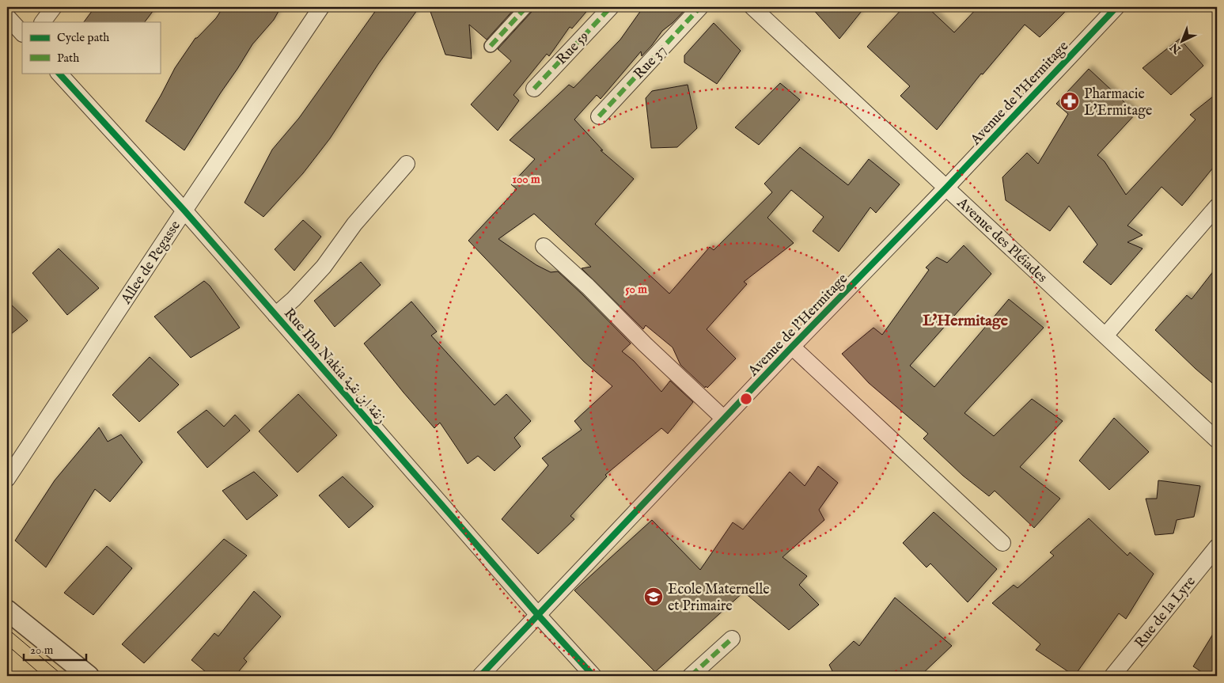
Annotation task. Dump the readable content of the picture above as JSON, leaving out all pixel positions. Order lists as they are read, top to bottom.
{
  "streets": {
    "street": [
      "Rue 59",
      "Rue 37",
      "Avenue de l'Hermitage",
      "Avenue des Pléiades",
      "Allee de Pegasse",
      "Rue Ibn Nakia زنقة ابن نقية",
      "Rue de la Lyre"
    ]
  },
  "crossings": [
    ["Avenue de l'Hermitage", "Avenue des Pléiades"],
    ["Avenue de l'Hermitage", "Rue Ibn Nakia زنقة ابن نقية"],
    ["Allee de Pegasse", "Rue Ibn Nakia زنقة ابن نقية"]
  ],
  "districts": ["L'Hermitage"],
  "places": {
    "pharmacy": ["Pharmacie L'Ermitage"],
    "school or university": ["Ecole Maternelle et Primaire"]
  },
  "legend": ["Cycle path", "Path"],
  "scale_bar": "20 m",
  "north": "bottom left",
  "rings": ["100 m", "50 m"]
}
